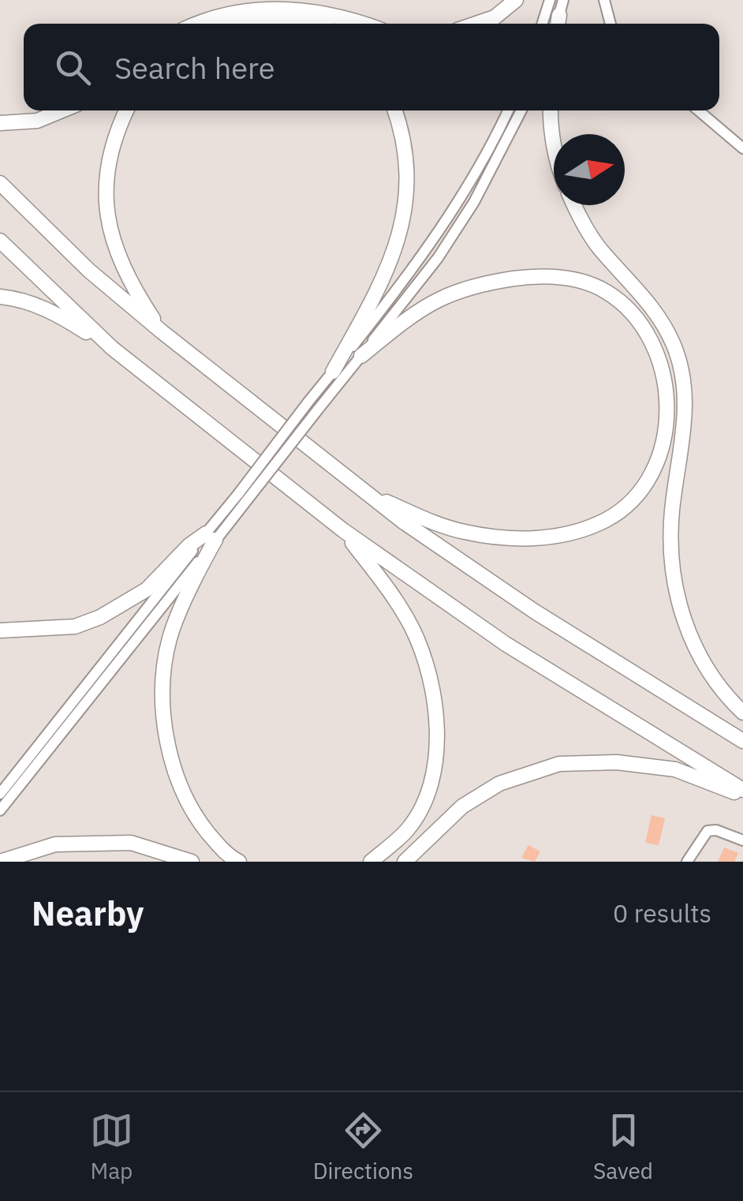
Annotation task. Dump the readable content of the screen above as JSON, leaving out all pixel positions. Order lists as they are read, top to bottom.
{
  "north": "right",
  "page": {
    "search": "Search here",
    "heading": ["Nearby", "0 results"],
    "nav": ["Map", "Directions", "Saved"]
  }
}
